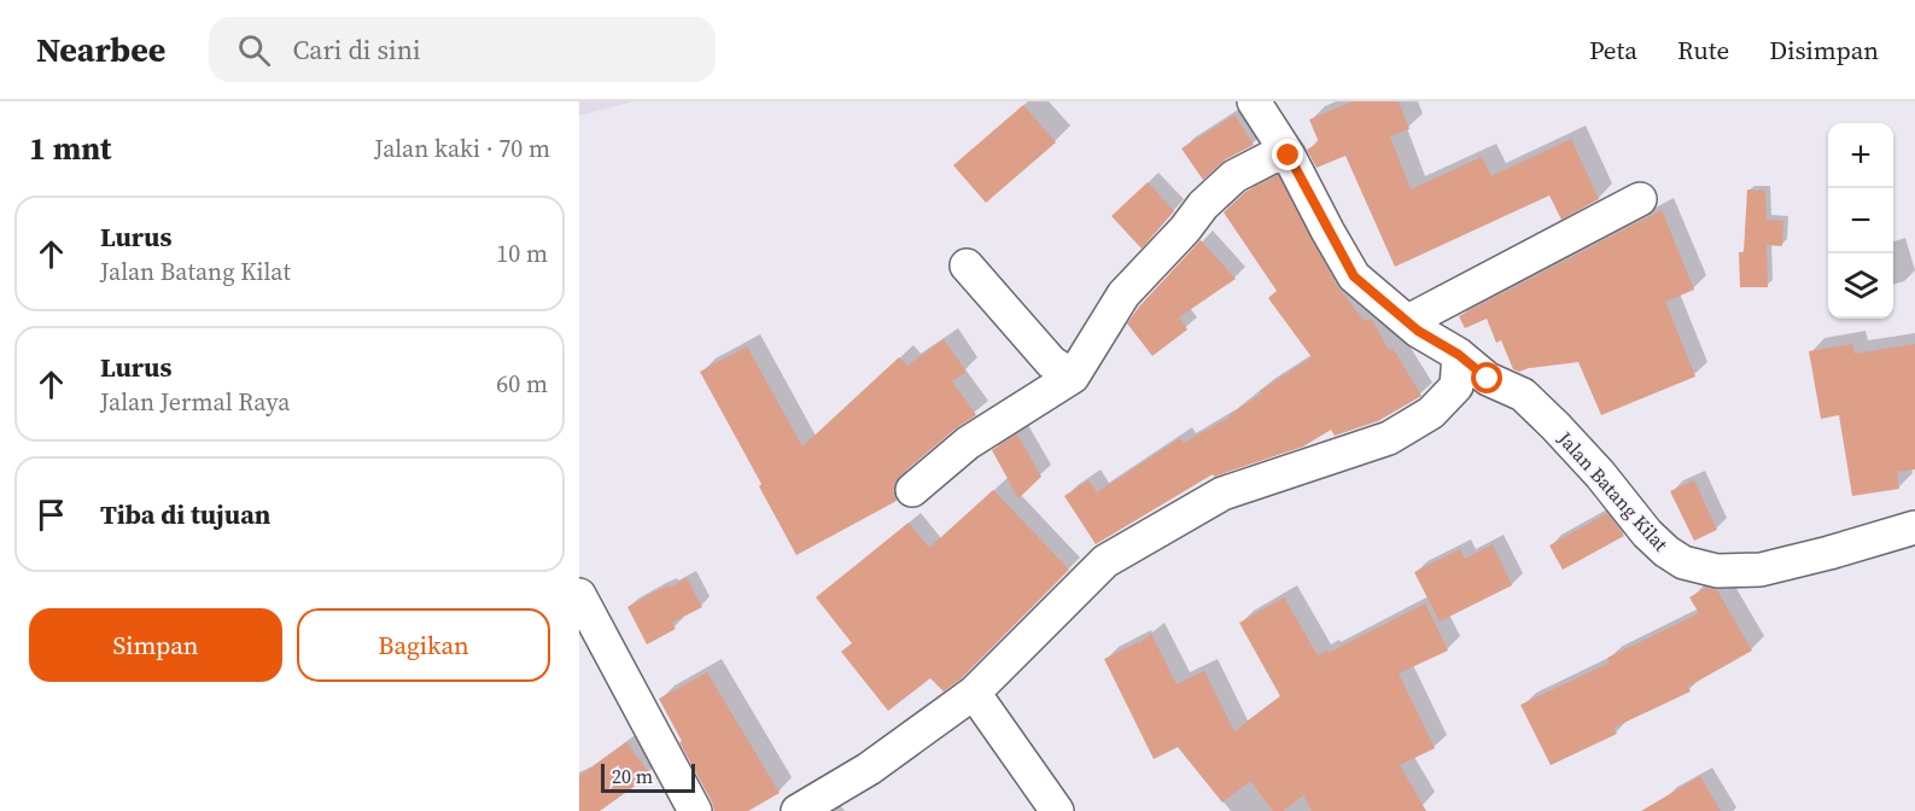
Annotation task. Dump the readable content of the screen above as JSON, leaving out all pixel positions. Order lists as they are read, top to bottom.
{
  "streets": {
    "street": ["Jalan Batang Kilat"]
  },
  "scale_bar": "20 m",
  "page": {
    "header": "Nearbee",
    "search": "Cari di sini",
    "nav": ["Peta", "Rute", "Disimpan"],
    "heading": ["1 mnt", "Jalan kaki · 70 m"],
    "map_buttons": ["+", "−"],
    "list": [
      ["Lurus", "Jalan Batang Kilat", "10 m"],
      ["Lurus", "Jalan Jermal Raya", "60 m"],
      "Tiba di tujuan"
    ],
    "buttons": ["Simpan", "Bagikan"],
    "scale": "20 m"
  }
}
